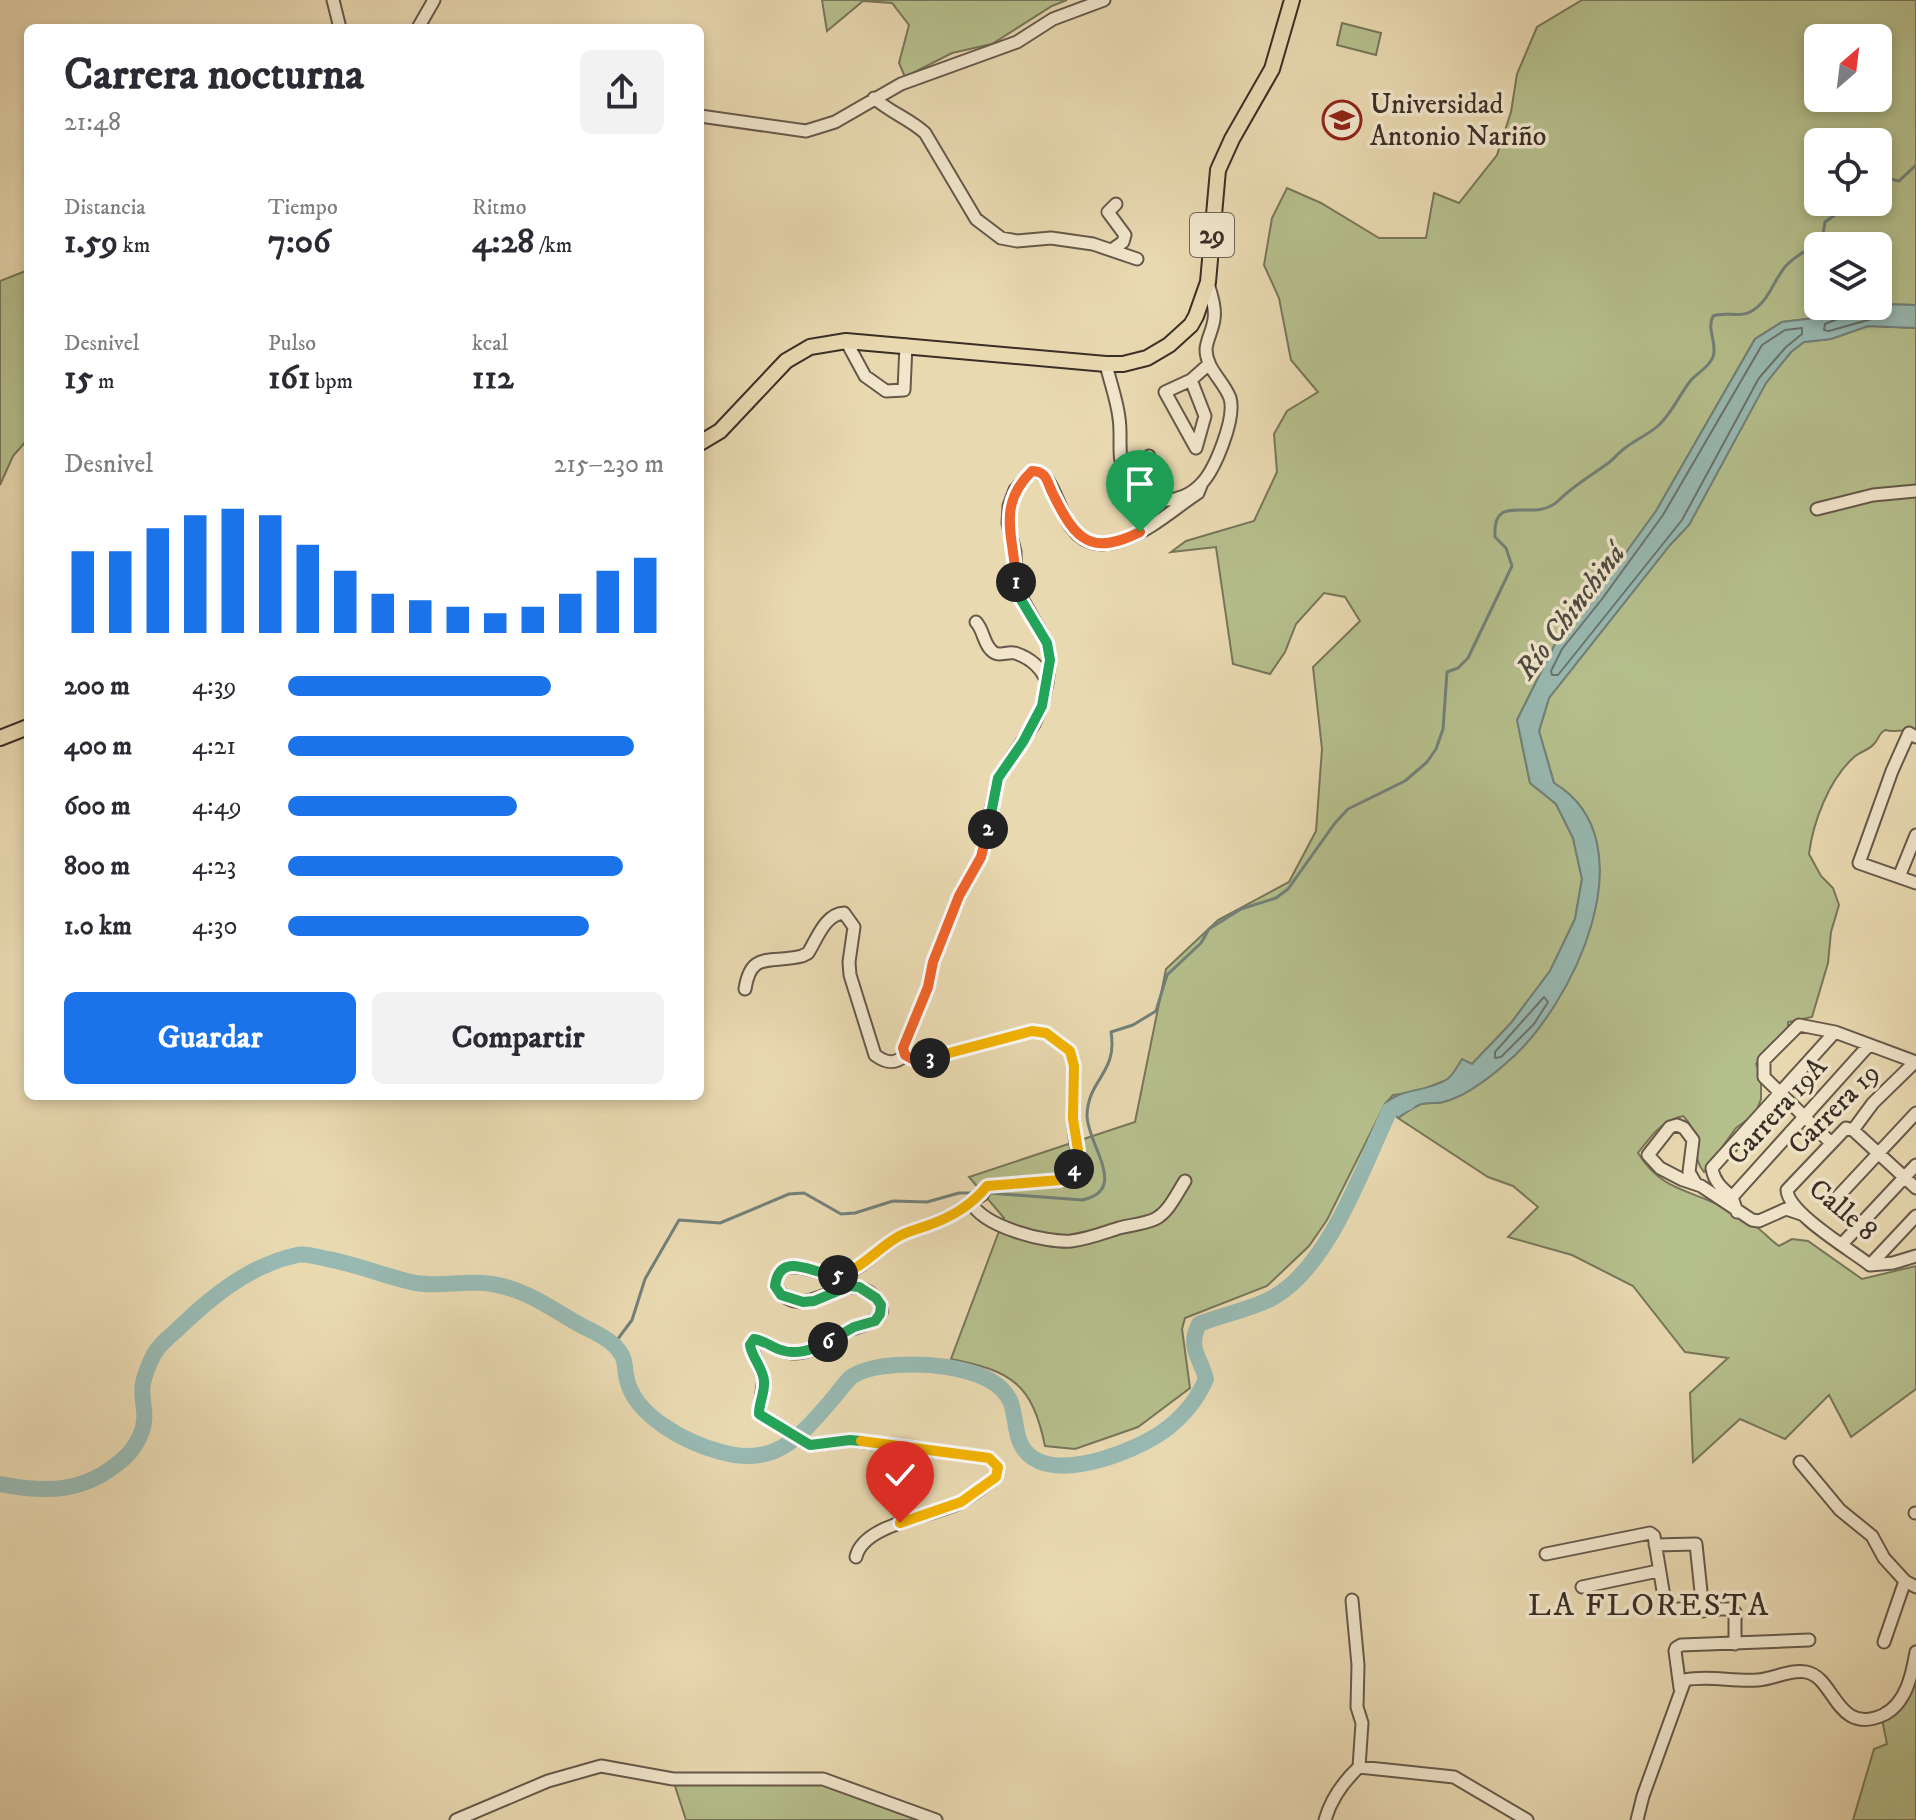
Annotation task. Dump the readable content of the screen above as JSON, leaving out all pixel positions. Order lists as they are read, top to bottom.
{
  "streets": {
    "main road": ["29"],
    "street": ["Carrera 19", "Carrera 19A", "Calle 8"]
  },
  "crossings": [
    ["Carrera 19", "Calle 8"]
  ],
  "districts": ["LA FLORESTA"],
  "water": ["Río Chinchiná"],
  "places": {
    "school or university": ["Universidad Antonio Nariño"]
  },
  "north": "top right",
  "page": {
    "heading": ["Carrera nocturna", "21:48"],
    "stats": [
      ["Distancia", "1.59 km"],
      ["Tiempo", "7:06"],
      ["Ritmo", "4:28 /km"],
      ["Desnivel", "15 m"],
      ["Pulso", "161 bpm"],
      ["kcal", "112"]
    ],
    "chart": ["Desnivel", "215–230 m"],
    "pins": [
      "1",
      "2",
      "3",
      "4",
      "5",
      "6"
    ],
    "list": [
      {
        "name": "200 m",
        "note": "4:39"
      },
      {
        "name": "400 m",
        "note": "4:21"
      },
      {
        "name": "600 m",
        "note": "4:49"
      },
      {
        "name": "800 m",
        "note": "4:23"
      },
      {
        "name": "1.0 km",
        "note": "4:30"
      }
    ],
    "buttons": ["Guardar", "Compartir"]
  }
}
